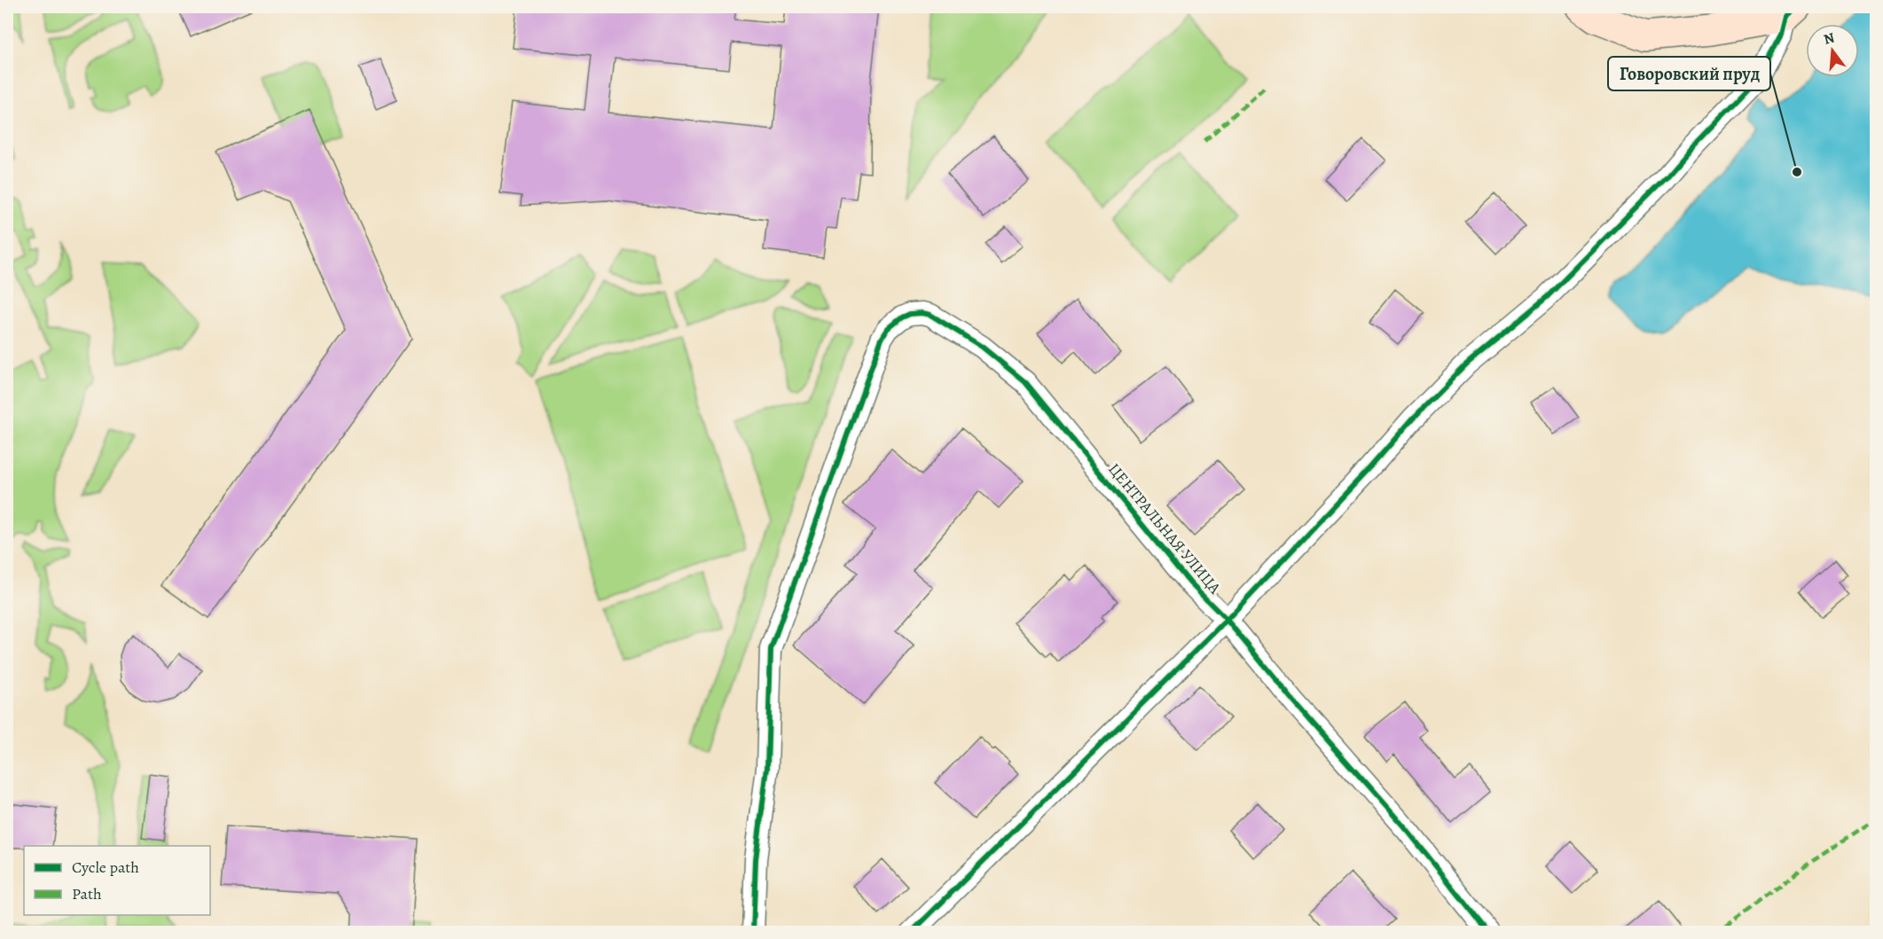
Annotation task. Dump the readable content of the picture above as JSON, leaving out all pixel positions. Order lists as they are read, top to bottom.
{
  "streets": {
    "street": ["ЦЕНТРАЛЬНАЯ УЛИЦА"]
  },
  "places": ["Говоровский пруд"],
  "legend": ["Cycle path", "Path"],
  "north": "top"
}
